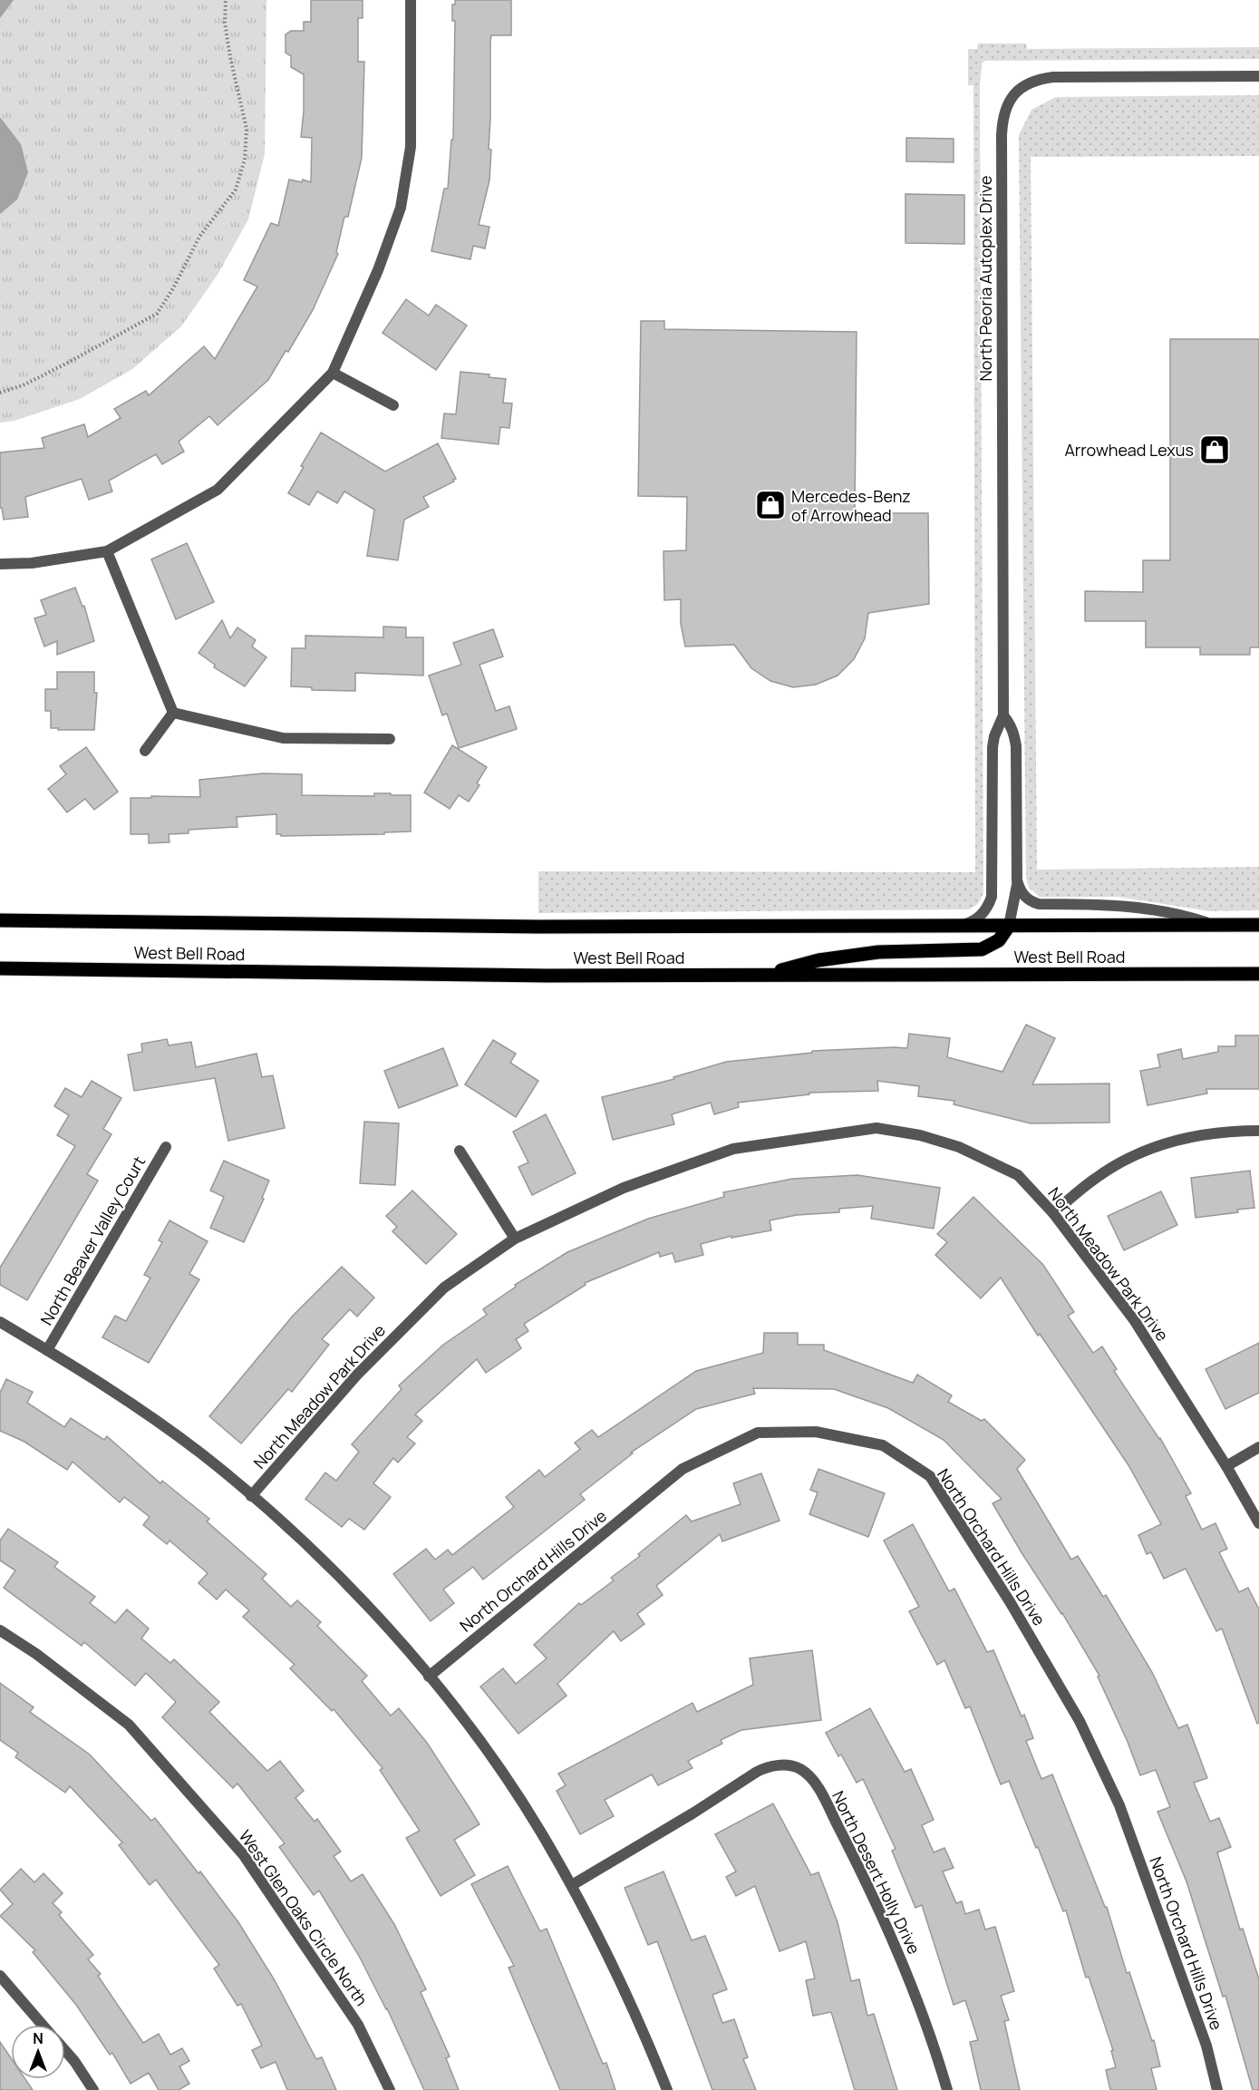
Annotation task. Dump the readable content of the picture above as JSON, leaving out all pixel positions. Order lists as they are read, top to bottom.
{
  "streets": {
    "main road": ["West Bell Road"],
    "street": [
      "North Peoria Autoplex Drive",
      "North Beaver Valley Court",
      "North Meadow Park Drive",
      "North Orchard Hills Drive",
      "North Desert Holly Drive",
      "West Glen Oaks Circle North"
    ]
  },
  "crossings": [
    ["North Peoria Autoplex Drive", "West Bell Road"]
  ],
  "places": {
    "shop": ["Arrowhead Lexus", "Mercedes-Benz of Arrowhead"]
  },
  "north": "top"
}
